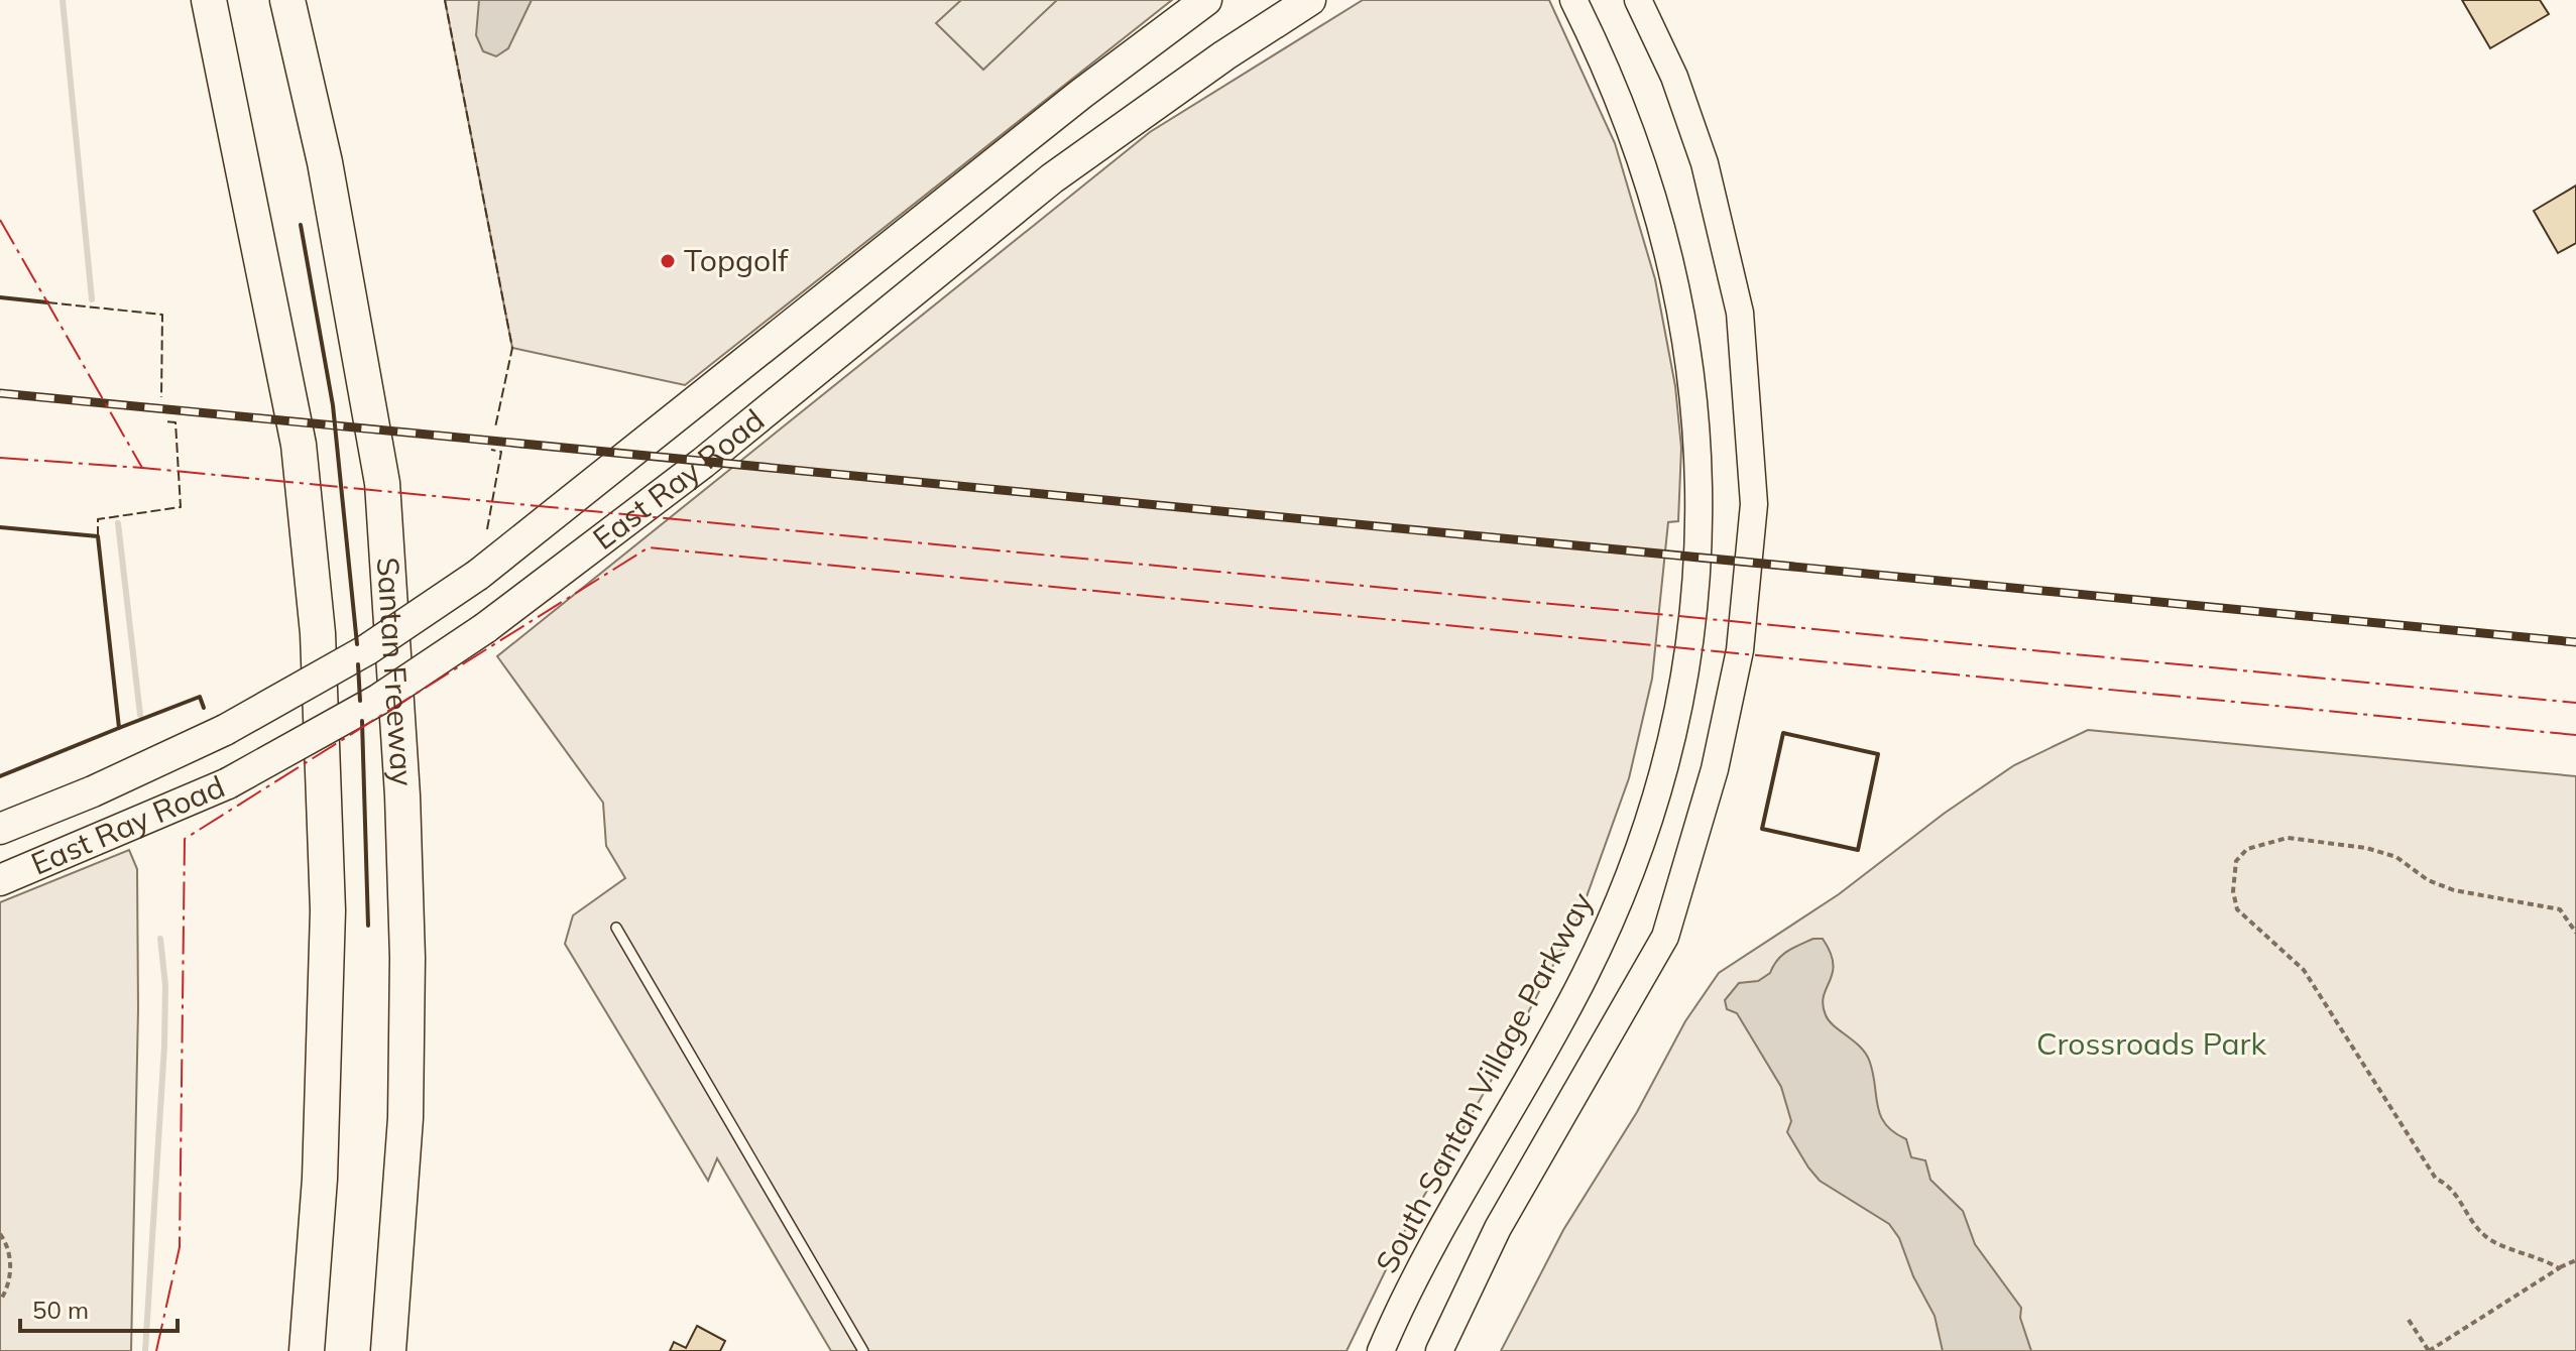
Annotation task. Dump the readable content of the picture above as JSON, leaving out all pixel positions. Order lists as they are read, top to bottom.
{
  "streets": {
    "highway": ["Santan Freeway"],
    "main road": ["East Ray Road", "South Santan Village Parkway"]
  },
  "parks": ["Crossroads Park"],
  "places": ["Topgolf"],
  "scale_bar": "50 m"
}
